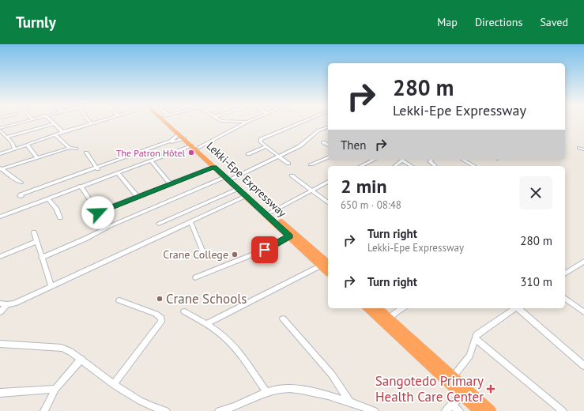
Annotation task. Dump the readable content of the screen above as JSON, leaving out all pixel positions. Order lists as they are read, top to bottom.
{
  "streets": {
    "highway": ["Lekki-Epe Expressway"]
  },
  "places": {
    "other": ["The Patron Hôtel", "Crane College", "Crane Schools"],
    "health": ["Sangotedo Primary Health Care Center"]
  },
  "page": {
    "header": "Turnly",
    "nav": ["Map", "Directions", "Saved"],
    "turn": ["280 m", "Lekki-Epe Expressway"],
    "then": "Then",
    "heading": ["2 min", "650 m · 08:48"],
    "list": [
      {
        "name": "Turn right",
        "note": "Lekki-Epe Expressway",
        "value": "280 m"
      },
      {
        "name": "Turn right",
        "value": "310 m"
      }
    ]
  }
}
